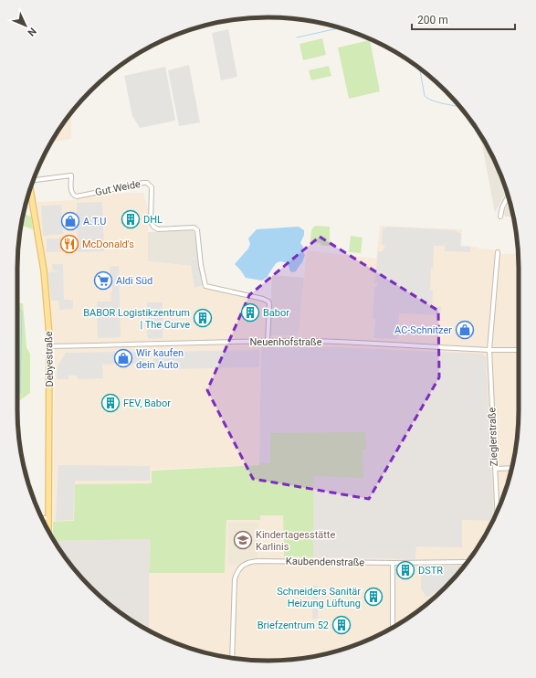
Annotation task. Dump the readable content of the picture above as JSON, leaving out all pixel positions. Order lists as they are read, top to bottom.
{
  "streets": {
    "main road": ["Debyestraße"],
    "street": [
      "Gut Weide",
      "Neuenhofstraße",
      "Zieglerstraße",
      "Kaubendenstraße"
    ]
  },
  "crossings": [
    ["Gut Weide", "Neuenhofstraße"],
    ["Neuenhofstraße", "Debyestraße"],
    ["Neuenhofstraße", "Zieglerstraße"]
  ],
  "places": {
    "building": [
      "DHL",
      "Babor",
      "BABOR Logistikzentrum | The Curve",
      "FEV, Babor",
      "DSTR",
      "Schneiders Sanitär Heizung Lüftung",
      "Briefzentrum 52"
    ],
    "shop": ["A.T.U", "AC-Schnitzer", "Wir kaufen dein Auto"],
    "restaurant": ["McDonald's"],
    "supermarket": ["Aldi Süd"],
    "school or university": ["Kindertagesstätte Karlinis"]
  },
  "scale_bar": "200 m",
  "north": "bottom right"
}
